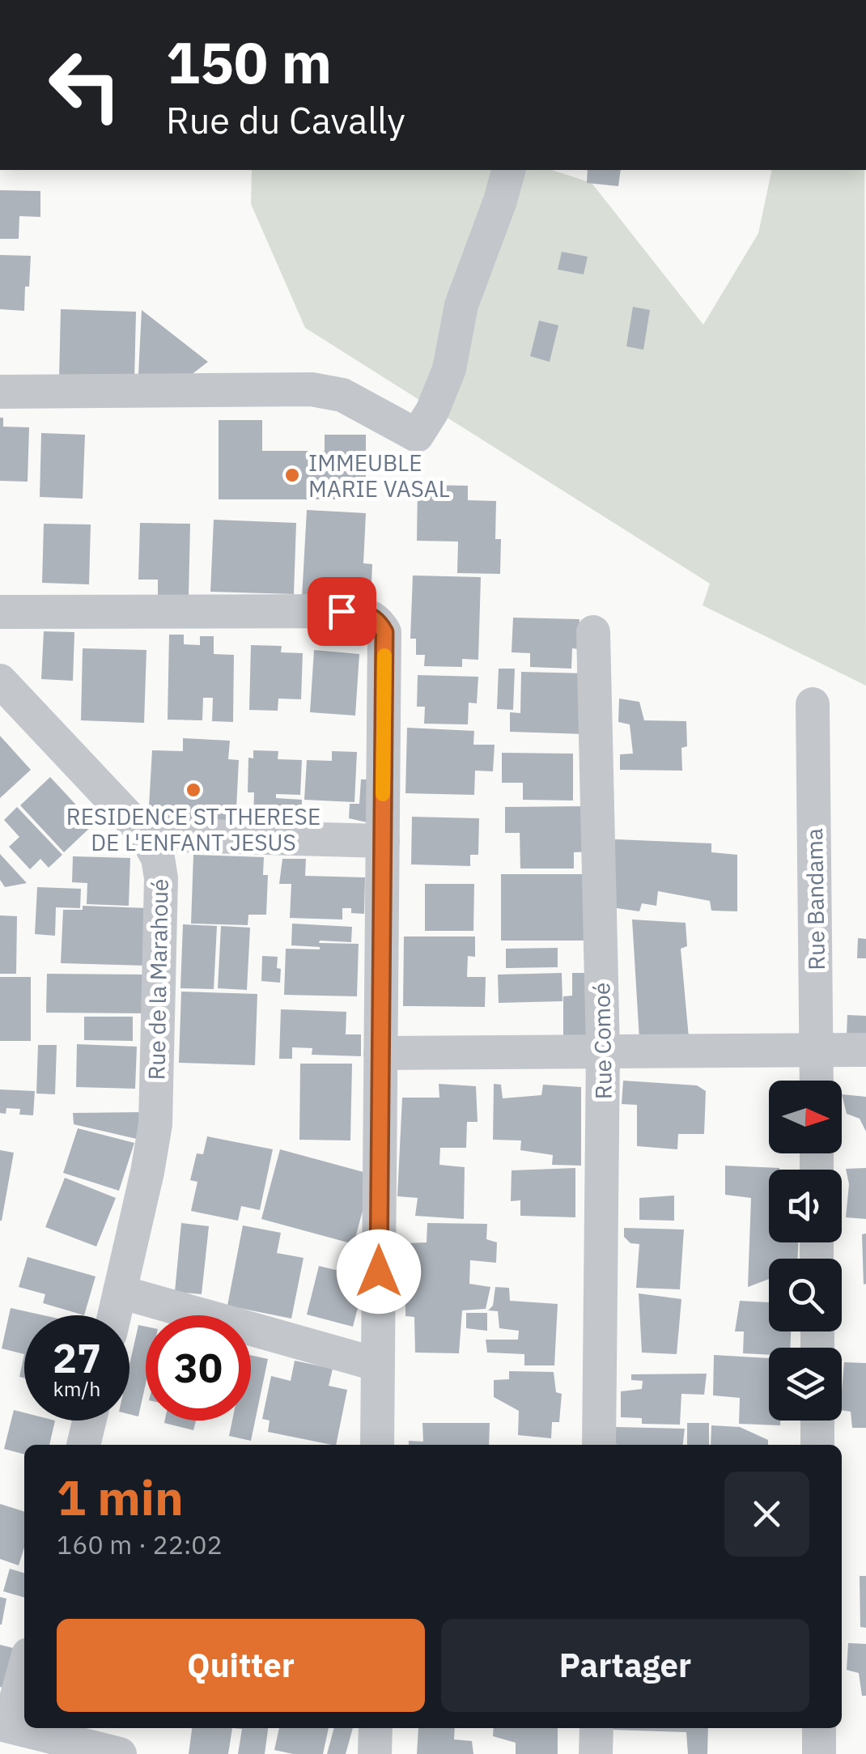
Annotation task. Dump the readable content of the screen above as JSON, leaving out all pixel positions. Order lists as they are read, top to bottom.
{
  "streets": {
    "street": ["Rue Bandama", "Rue de la Marahoué", "Rue Comoé"]
  },
  "places": ["IMMEUBLE MARIE VASAL", "RESIDENCE ST THERESE DE L'ENFANT JESUS"],
  "north": "right",
  "page": {
    "turn": ["150 m", "Rue du Cavally"],
    "speed": "27 km/h",
    "limit": "30",
    "heading": ["1 min", "160 m · 22:02"],
    "buttons": ["Quitter", "Partager"]
  }
}
